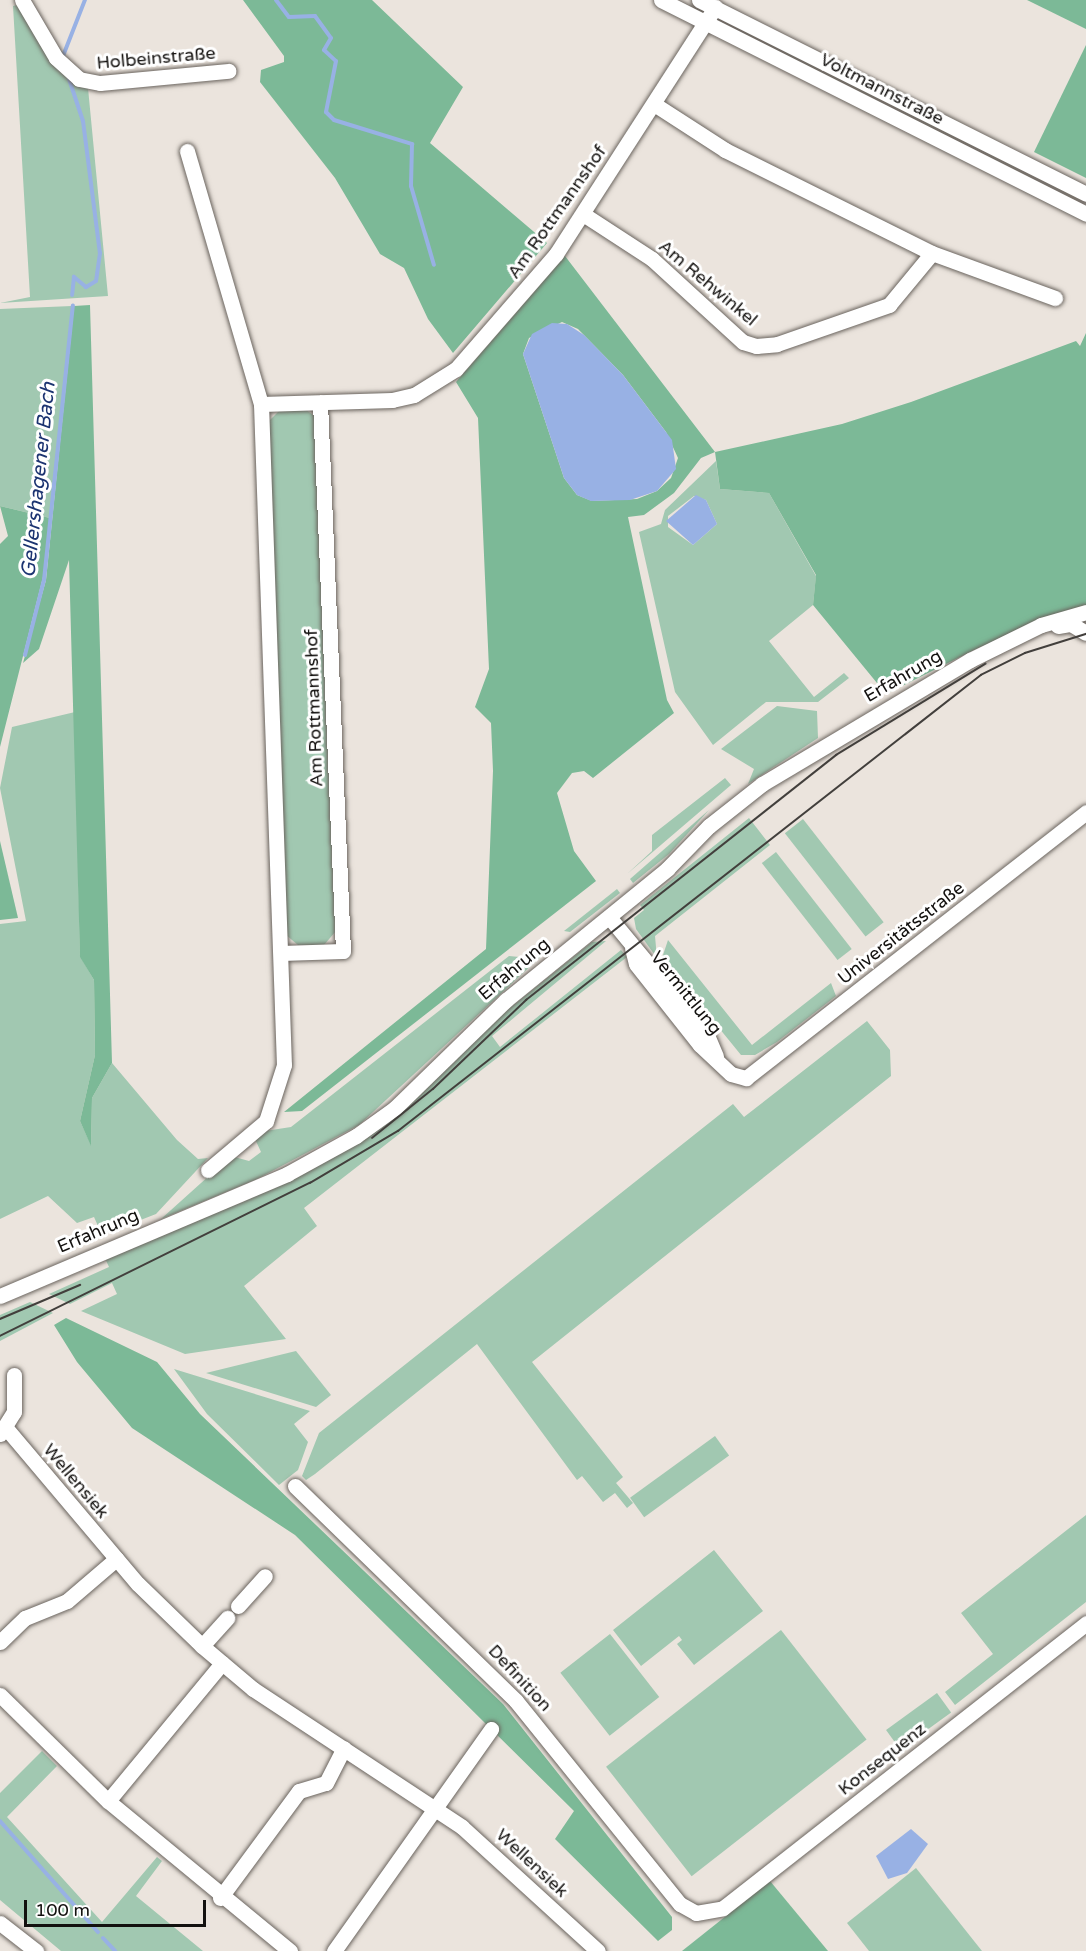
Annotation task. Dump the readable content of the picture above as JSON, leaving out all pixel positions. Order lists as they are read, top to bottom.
{
  "streets": {
    "street": [
      "Holbeinstraße",
      "Voltmannstraße",
      "Am Rottmannshof",
      "Am Rehwinkel",
      "Erfahrung",
      "Universitätsstraße",
      "Vermittlung",
      "Wellensiek",
      "Definition",
      "Konsequenz"
    ]
  },
  "crossings": [
    ["Voltmannstraße", "Am Rottmannshof"],
    ["Am Rottmannshof", "Am Rehwinkel"],
    ["Erfahrung", "Vermittlung"],
    ["Universitätsstraße", "Vermittlung"],
    ["Definition", "Konsequenz"]
  ],
  "water": ["Gellershagener Bach"],
  "scale_bar": "100 m"
}
